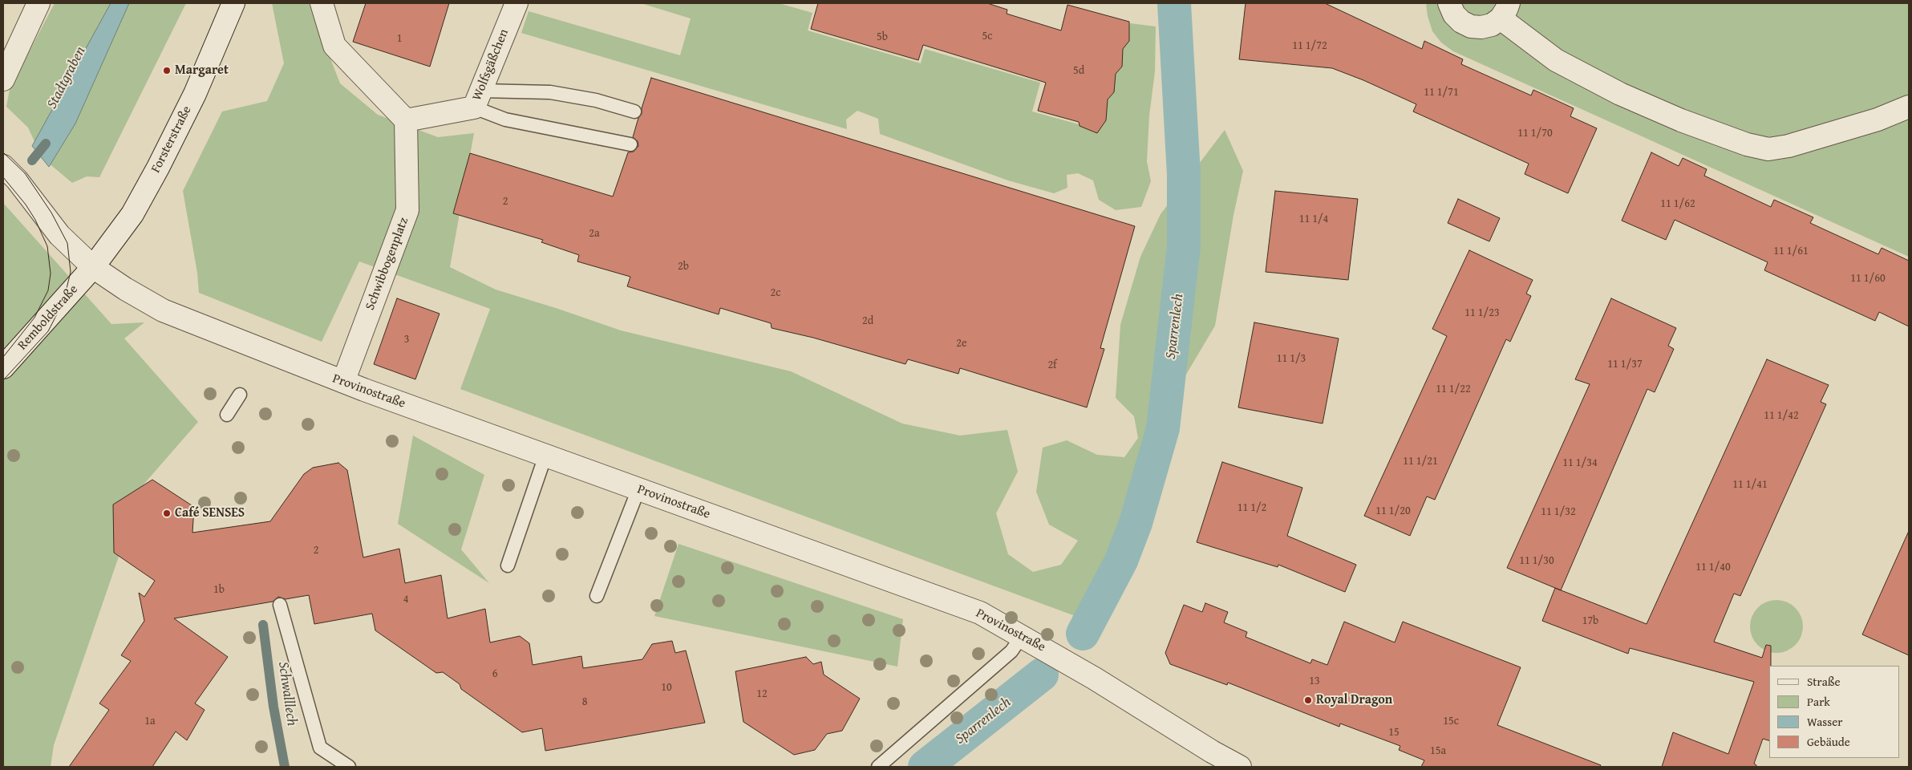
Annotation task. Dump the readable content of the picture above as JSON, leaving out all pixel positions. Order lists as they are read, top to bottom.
{
  "streets": {
    "street": [
      "Wolfsgäßchen",
      "Forsterstraße",
      "Schwibbogenplatz",
      "Remboldstraße",
      "Provinostraße"
    ]
  },
  "crossings": [
    ["Wolfsgäßchen", "Schwibbogenplatz"],
    ["Forsterstraße", "Remboldstraße"],
    ["Forsterstraße", "Provinostraße"],
    ["Schwibbogenplatz", "Provinostraße"],
    ["Remboldstraße", "Provinostraße"]
  ],
  "water": ["Stadtgraben", "Sparrenlech", "Schwalllech"],
  "places": ["Margaret", "Café SENSES", "Royal Dragon"],
  "house_numbers": [
    "5c",
    "5b",
    "1",
    "11 1/72",
    "5d",
    "11 1/71",
    "11 1/70",
    "2",
    "11 1/62",
    "11 1/4",
    "2a",
    "11 1/61",
    "2b",
    "11 1/60",
    "2c",
    "11 1/23",
    "2d",
    "3",
    "2e",
    "11 1/3",
    "11 1/37",
    "2f",
    "11 1/22",
    "11 1/42",
    "11 1/21",
    "11 1/34",
    "11 1/41",
    "11 1/2",
    "11 1/20",
    "11 1/32",
    "2",
    "11 1/30",
    "11 1/40",
    "1b",
    "4",
    "17b",
    "6",
    "13",
    "10",
    "12",
    "8",
    "1a",
    "15c",
    "15",
    "15a"
  ],
  "legend": [
    "Straße",
    "Park",
    "Wasser",
    "Gebäude"
  ]
}
